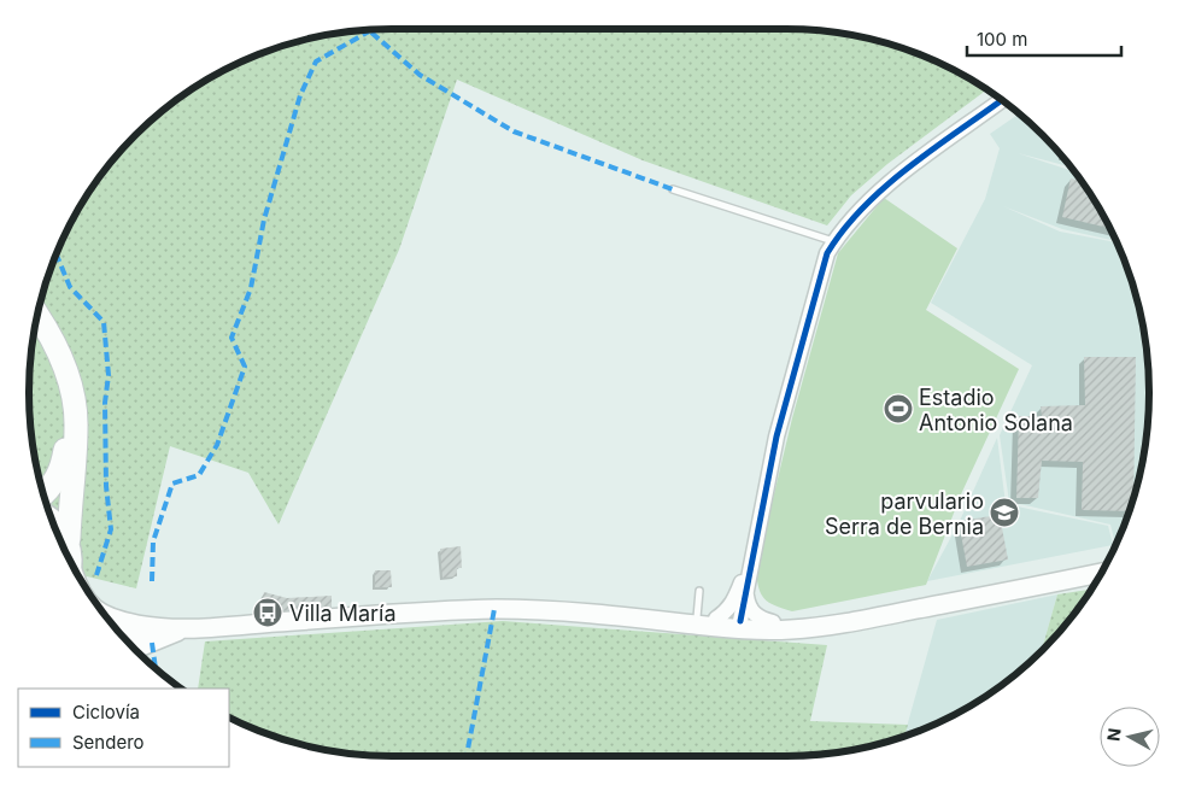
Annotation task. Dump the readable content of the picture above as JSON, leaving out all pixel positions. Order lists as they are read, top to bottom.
{
  "places": {
    "sports": ["Estadio Antonio Solana"],
    "school or university": ["parvulario Serra de Bernia"],
    "bus stop": ["Villa María"]
  },
  "legend": ["Ciclovía", "Sendero"],
  "scale_bar": "100 m",
  "north": "left"
}
